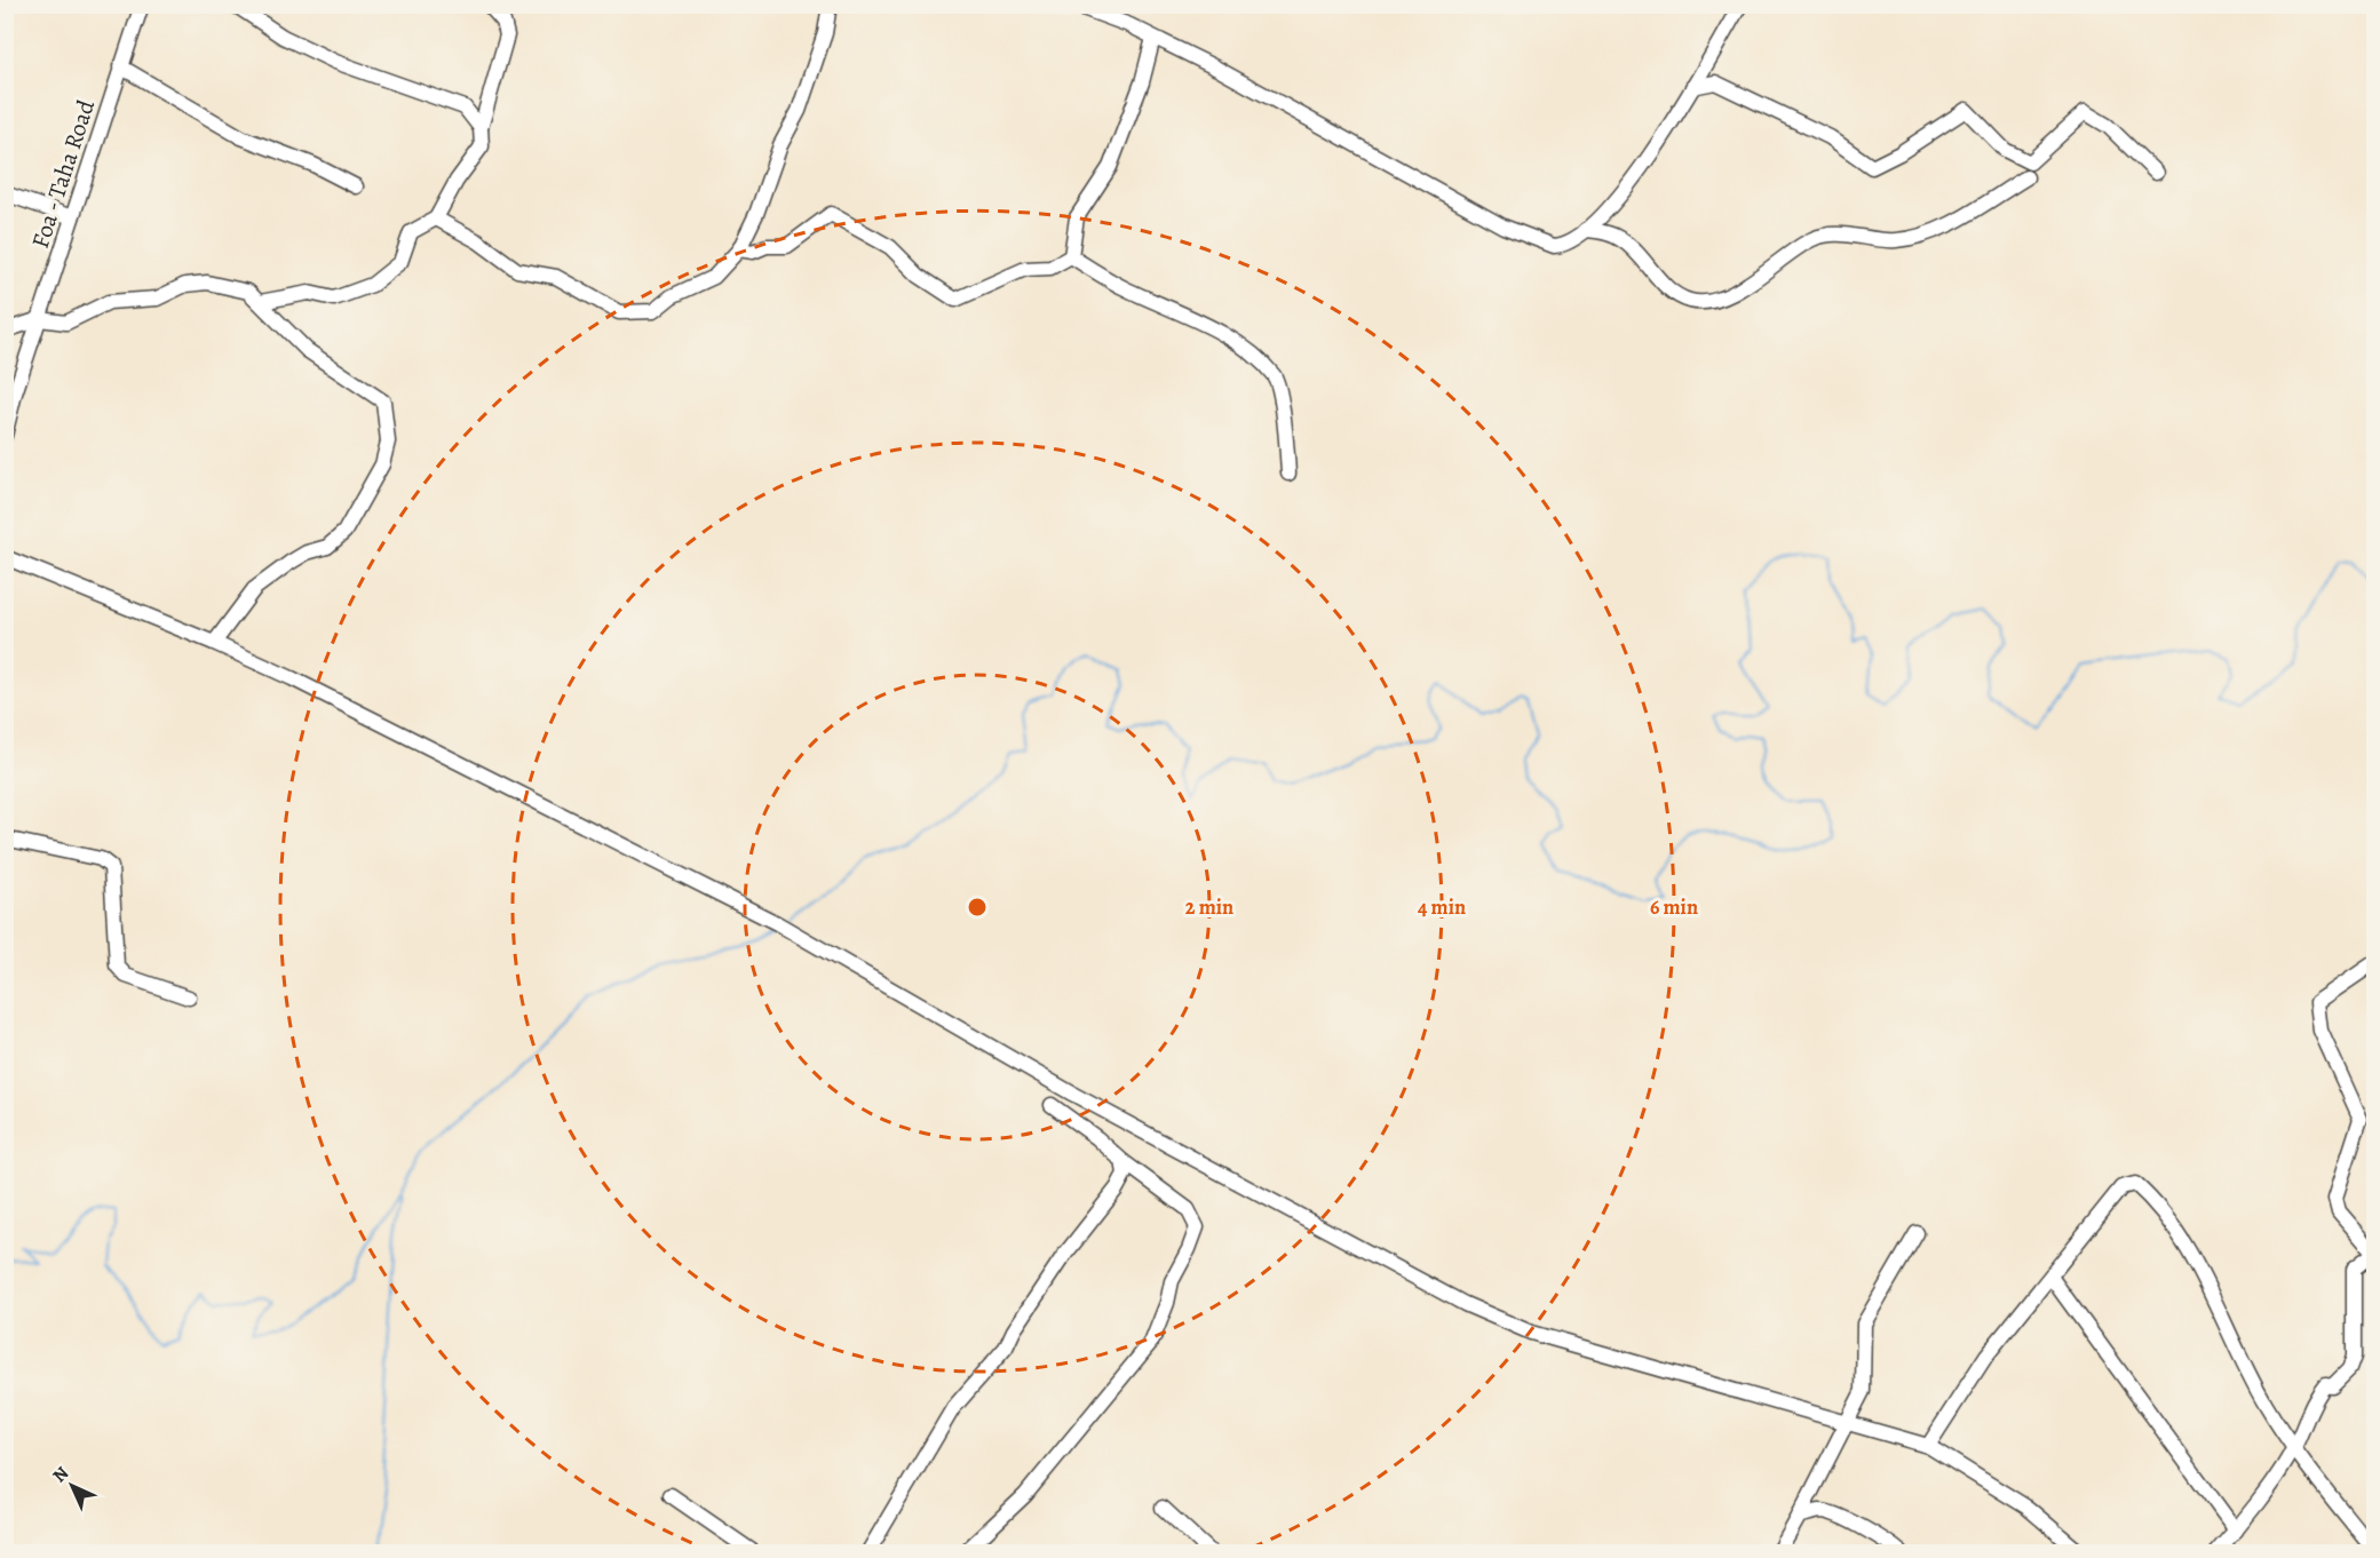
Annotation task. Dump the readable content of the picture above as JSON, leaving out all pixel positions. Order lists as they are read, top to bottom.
{
  "streets": {
    "street": ["Foa - Taha Road"]
  },
  "north": "top left",
  "rings": ["2 min", "4 min", "6 min"]
}
